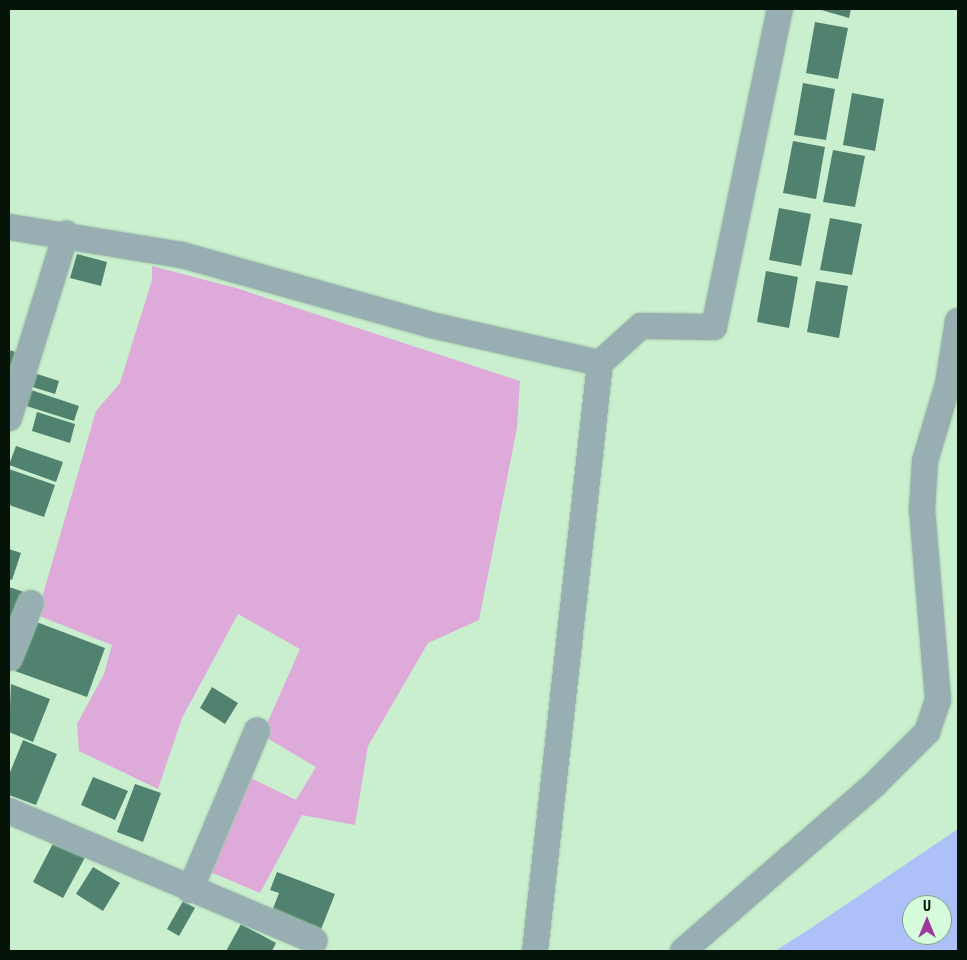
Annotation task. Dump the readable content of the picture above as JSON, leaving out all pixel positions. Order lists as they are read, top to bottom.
{
  "north": "top"
}
